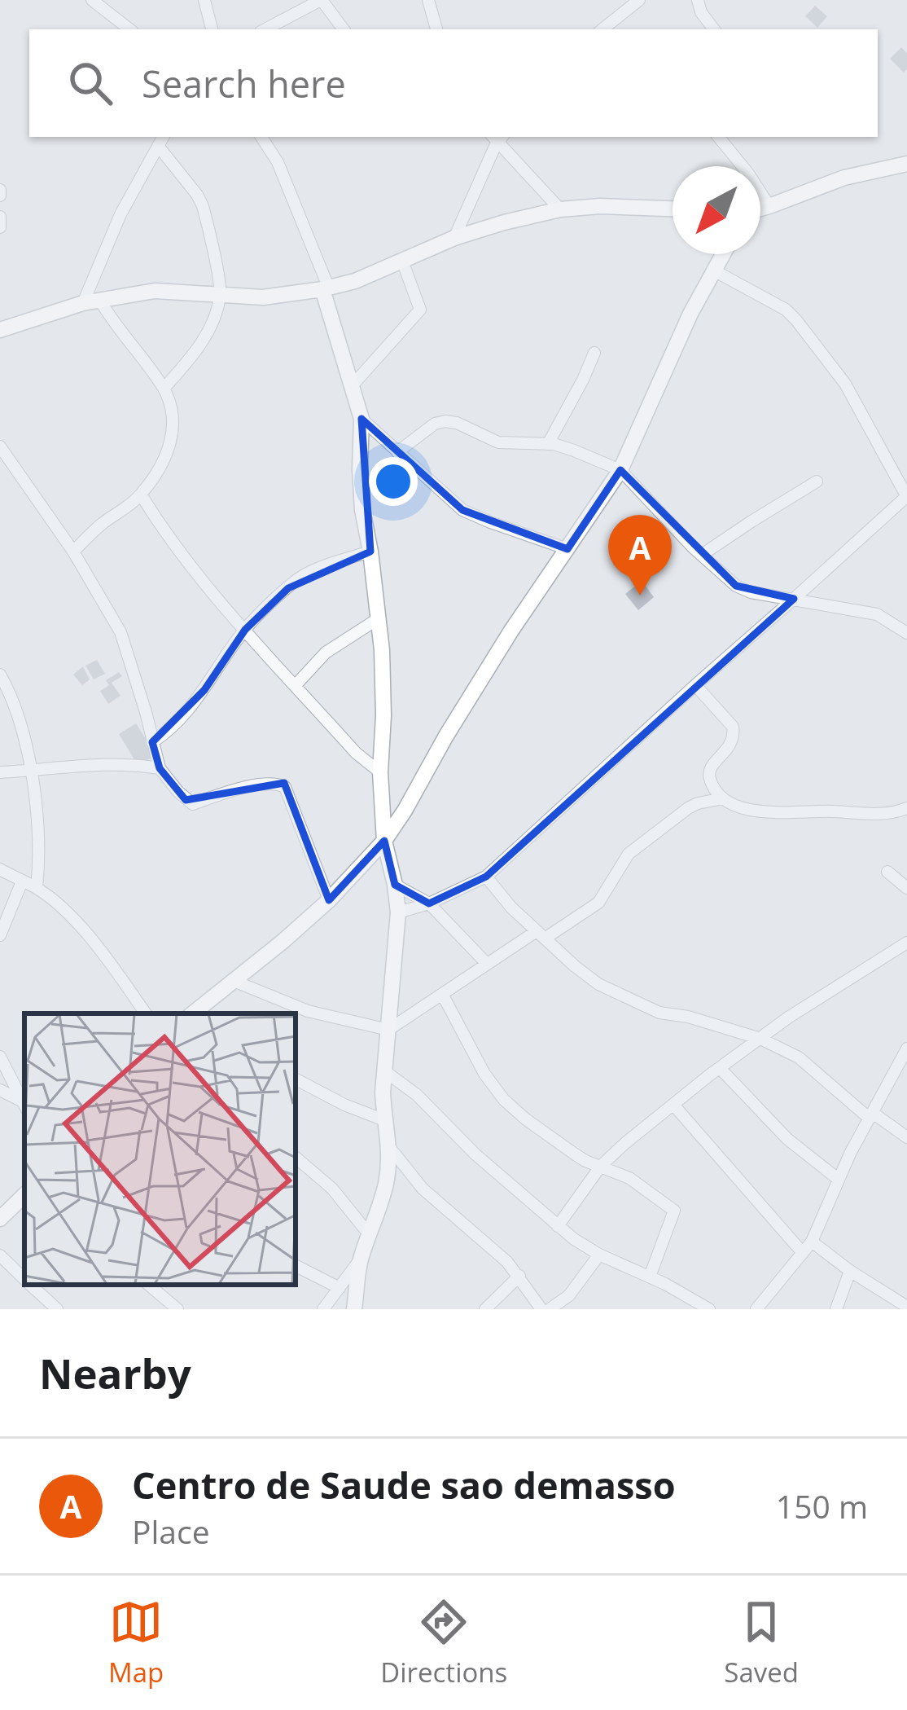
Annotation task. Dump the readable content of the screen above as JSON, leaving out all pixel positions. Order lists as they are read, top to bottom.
{
  "north": "bottom left",
  "page": {
    "search": "Search here",
    "pins": "A",
    "heading": "Nearby",
    "list": [
      {
        "mark": "A",
        "name": "Centro de Saude sao demasso",
        "note": "Place",
        "value": "150 m"
      }
    ],
    "nav": ["Map", "Directions", "Saved"]
  }
}
